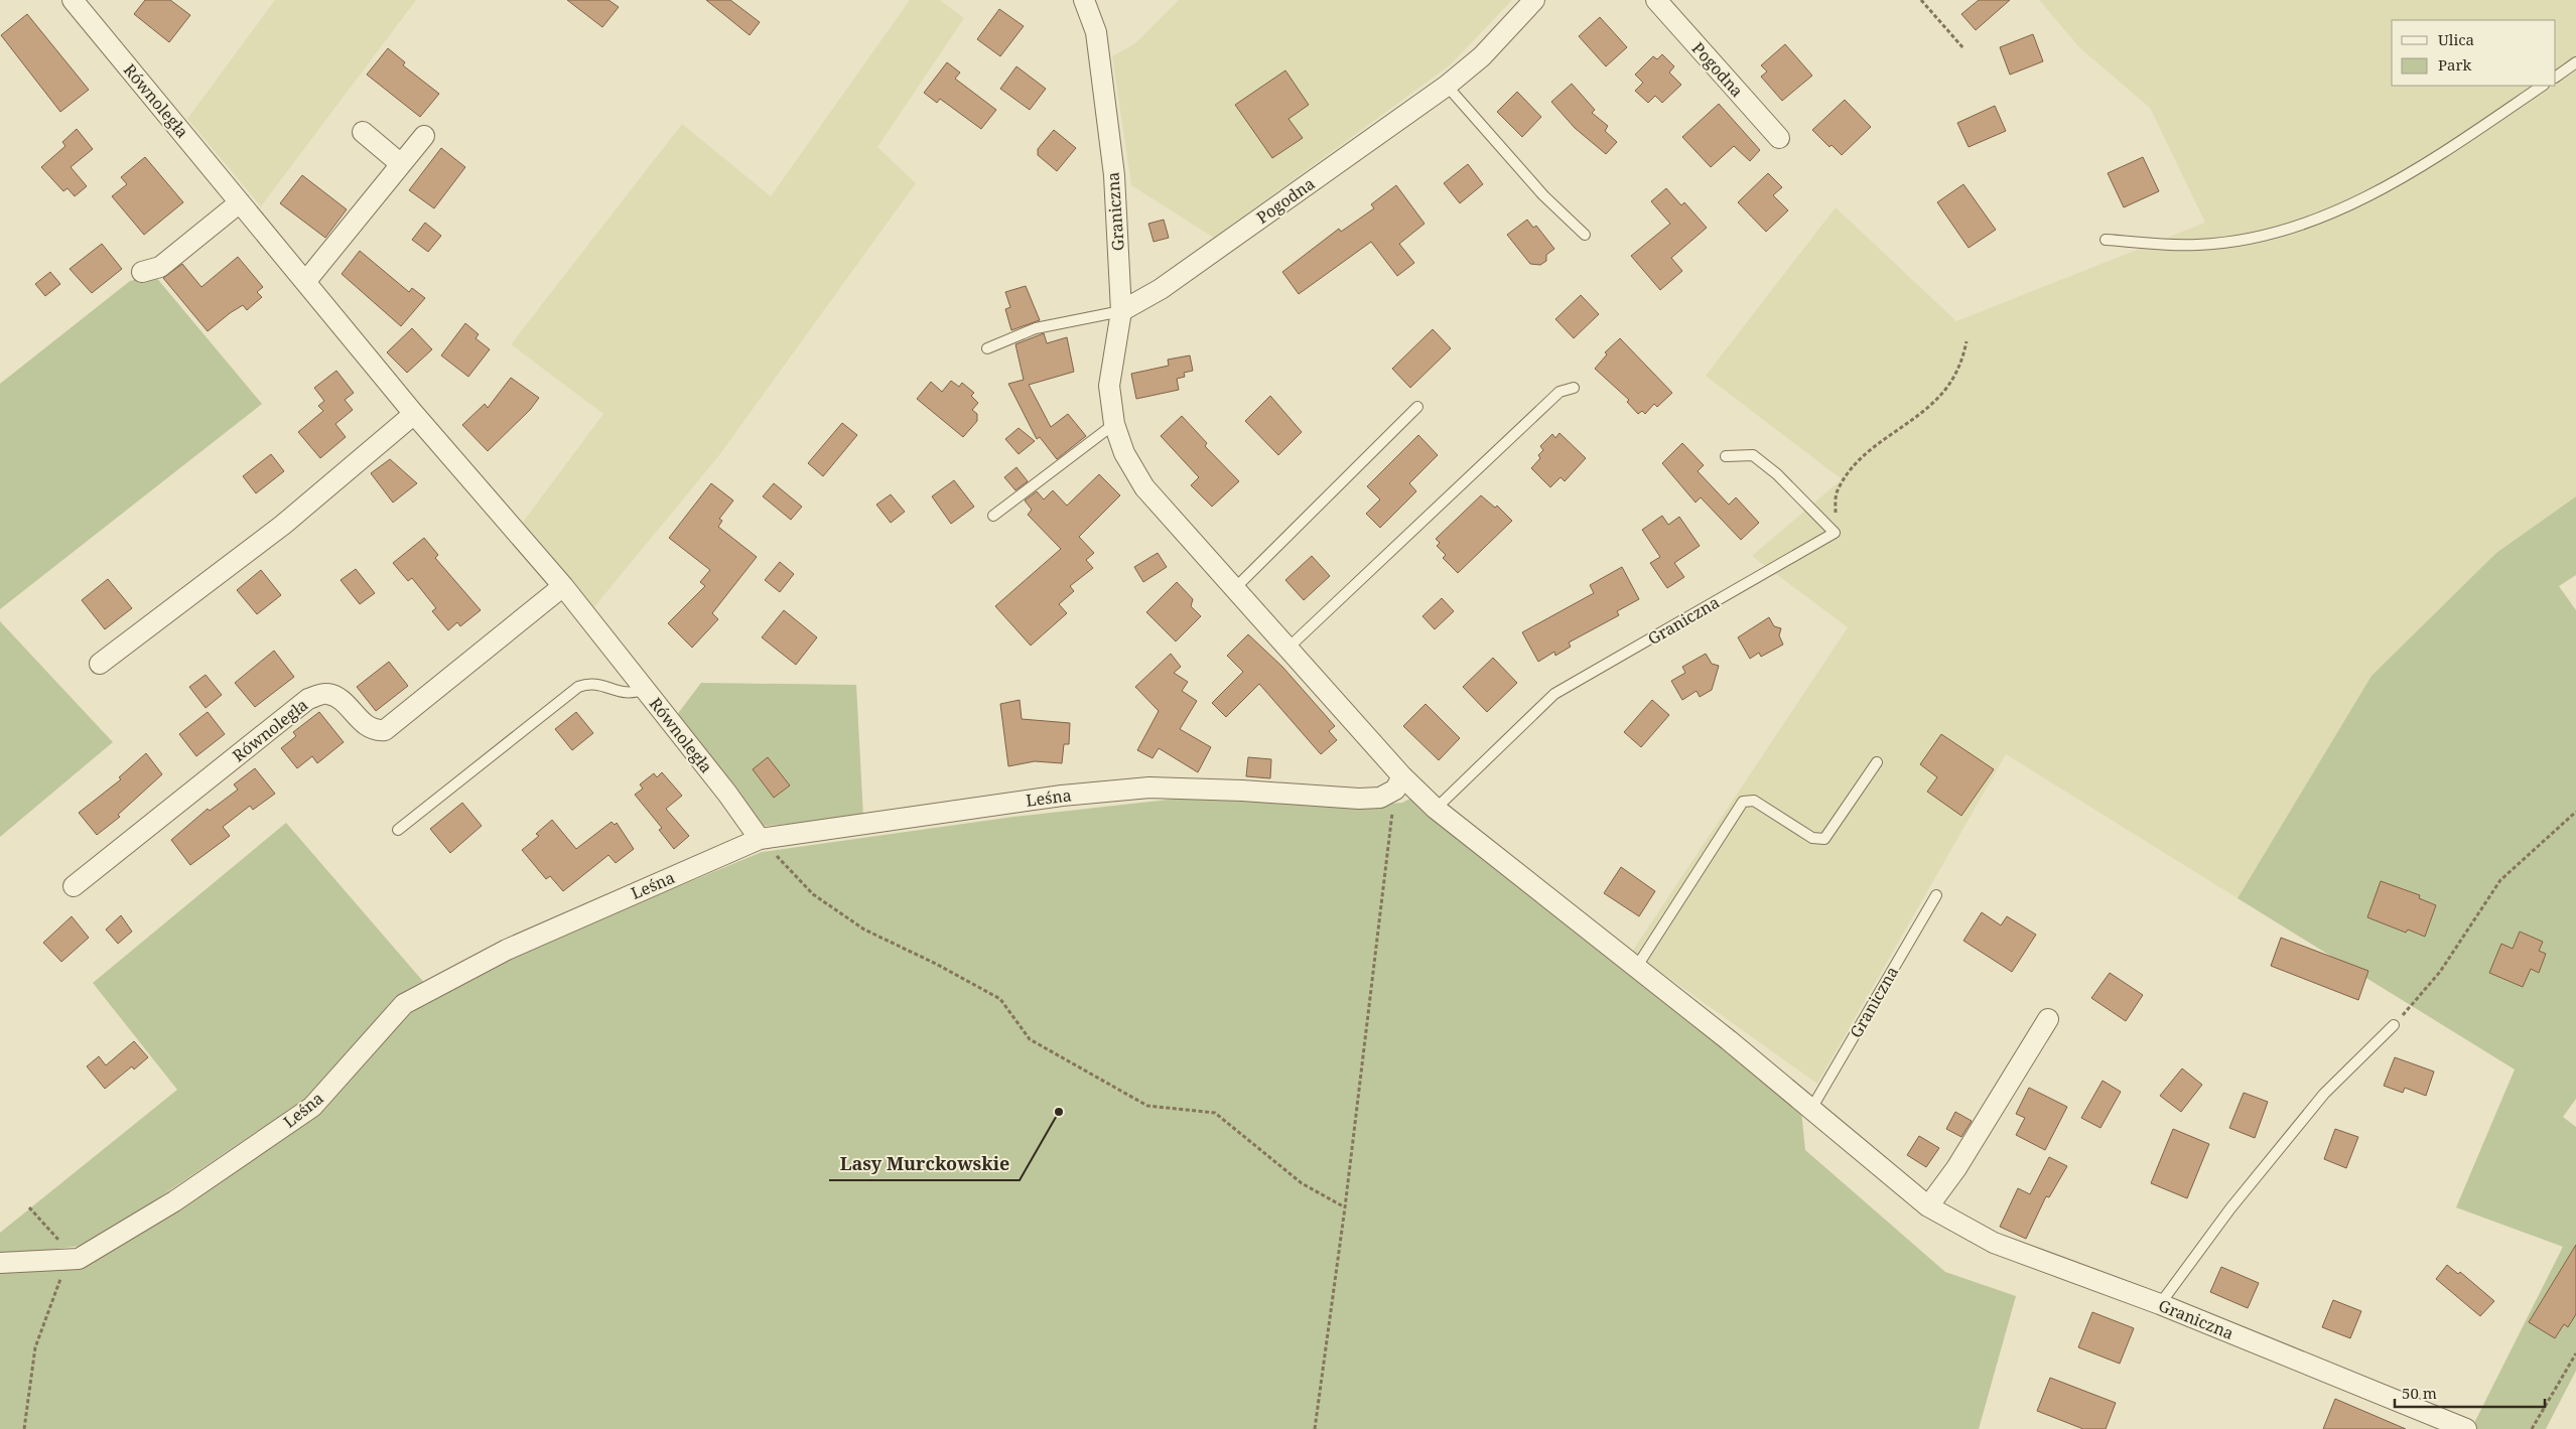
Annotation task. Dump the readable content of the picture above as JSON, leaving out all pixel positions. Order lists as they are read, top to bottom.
{
  "streets": {
    "street": [
      "Pogodna",
      "Równoległa",
      "Graniczna",
      "Leśna"
    ]
  },
  "crossings": [
    ["Pogodna", "Graniczna"],
    ["Równoległa", "Leśna"],
    ["Graniczna", "Leśna"]
  ],
  "places": ["Lasy Murckowskie"],
  "legend": ["Ulica", "Park"],
  "scale_bar": "50 m"
}
